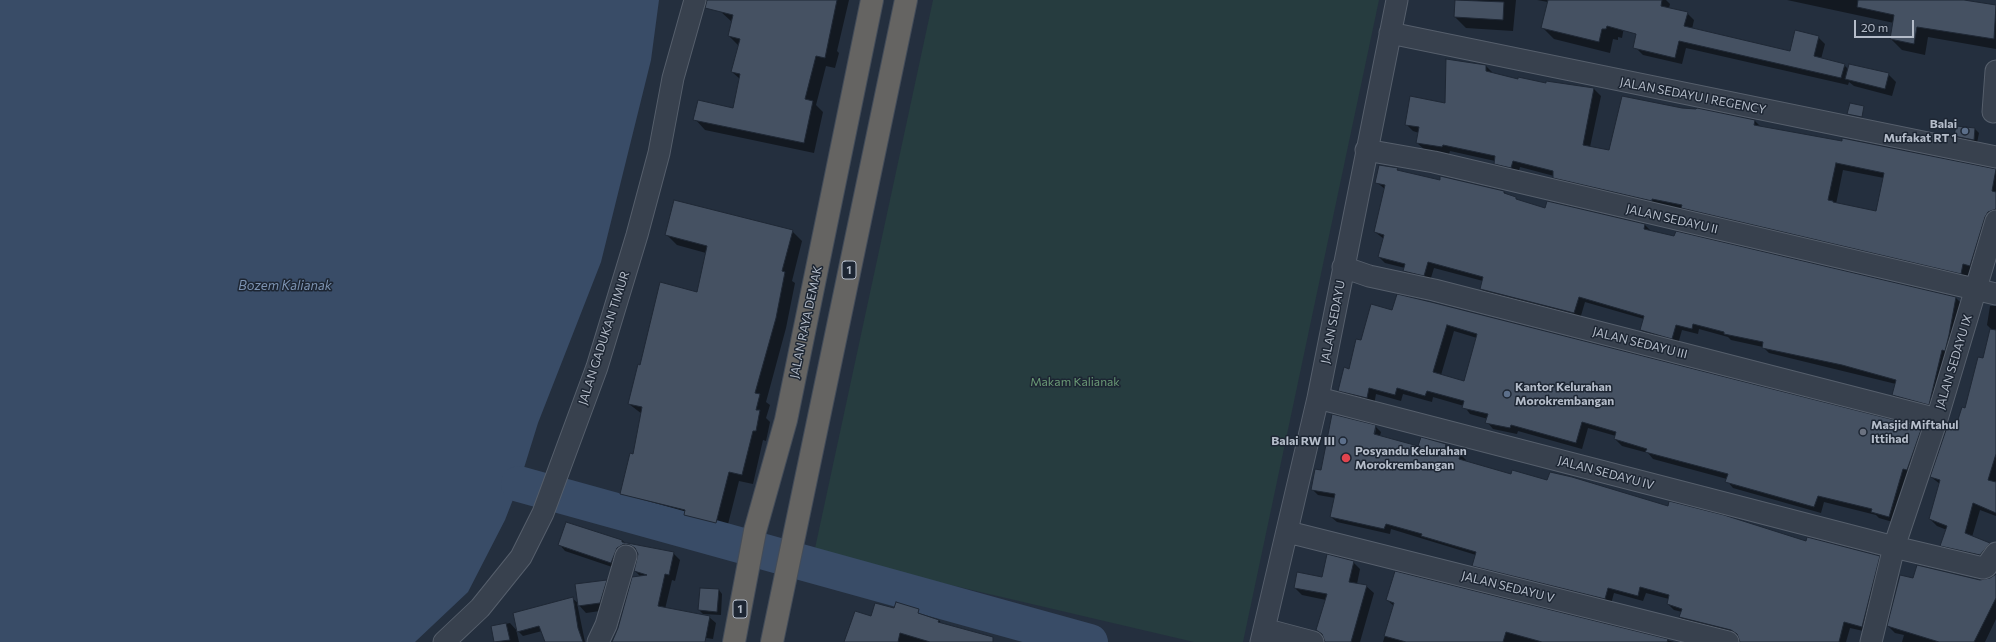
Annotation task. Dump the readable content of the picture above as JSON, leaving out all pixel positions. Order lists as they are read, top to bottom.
{
  "streets": {
    "highway": ["1", "JALAN RAYA DEMAK"],
    "street": [
      "JALAN SEDAYU I REGENCY",
      "JALAN SEDAYU II",
      "JALAN SEDAYU",
      "JALAN GADUKAN TIMUR",
      "JALAN SEDAYU III",
      "JALAN SEDAYU IX",
      "JALAN SEDAYU IV",
      "JALAN SEDAYU V"
    ]
  },
  "crossings": [
    ["JALAN SEDAYU I REGENCY", "JALAN SEDAYU"],
    ["JALAN SEDAYU II", "JALAN SEDAYU"],
    ["JALAN SEDAYU II", "JALAN SEDAYU IX"],
    ["JALAN SEDAYU", "JALAN SEDAYU III"],
    ["JALAN SEDAYU", "JALAN SEDAYU IV"],
    ["JALAN SEDAYU", "JALAN SEDAYU V"],
    ["JALAN SEDAYU III", "JALAN SEDAYU IX"],
    ["JALAN SEDAYU IX", "JALAN SEDAYU IV"]
  ],
  "water": ["Bozem Kalianak"],
  "parks": ["Makam Kalianak"],
  "places": [
    "Balai Mufakat RT 1",
    "Kantor Kelurahan Morokrembangan",
    "Masjid Miftahul Ittihad",
    "Balai RW III",
    "Posyandu Kelurahan Morokrembangan"
  ],
  "scale_bar": "20 m"
}
